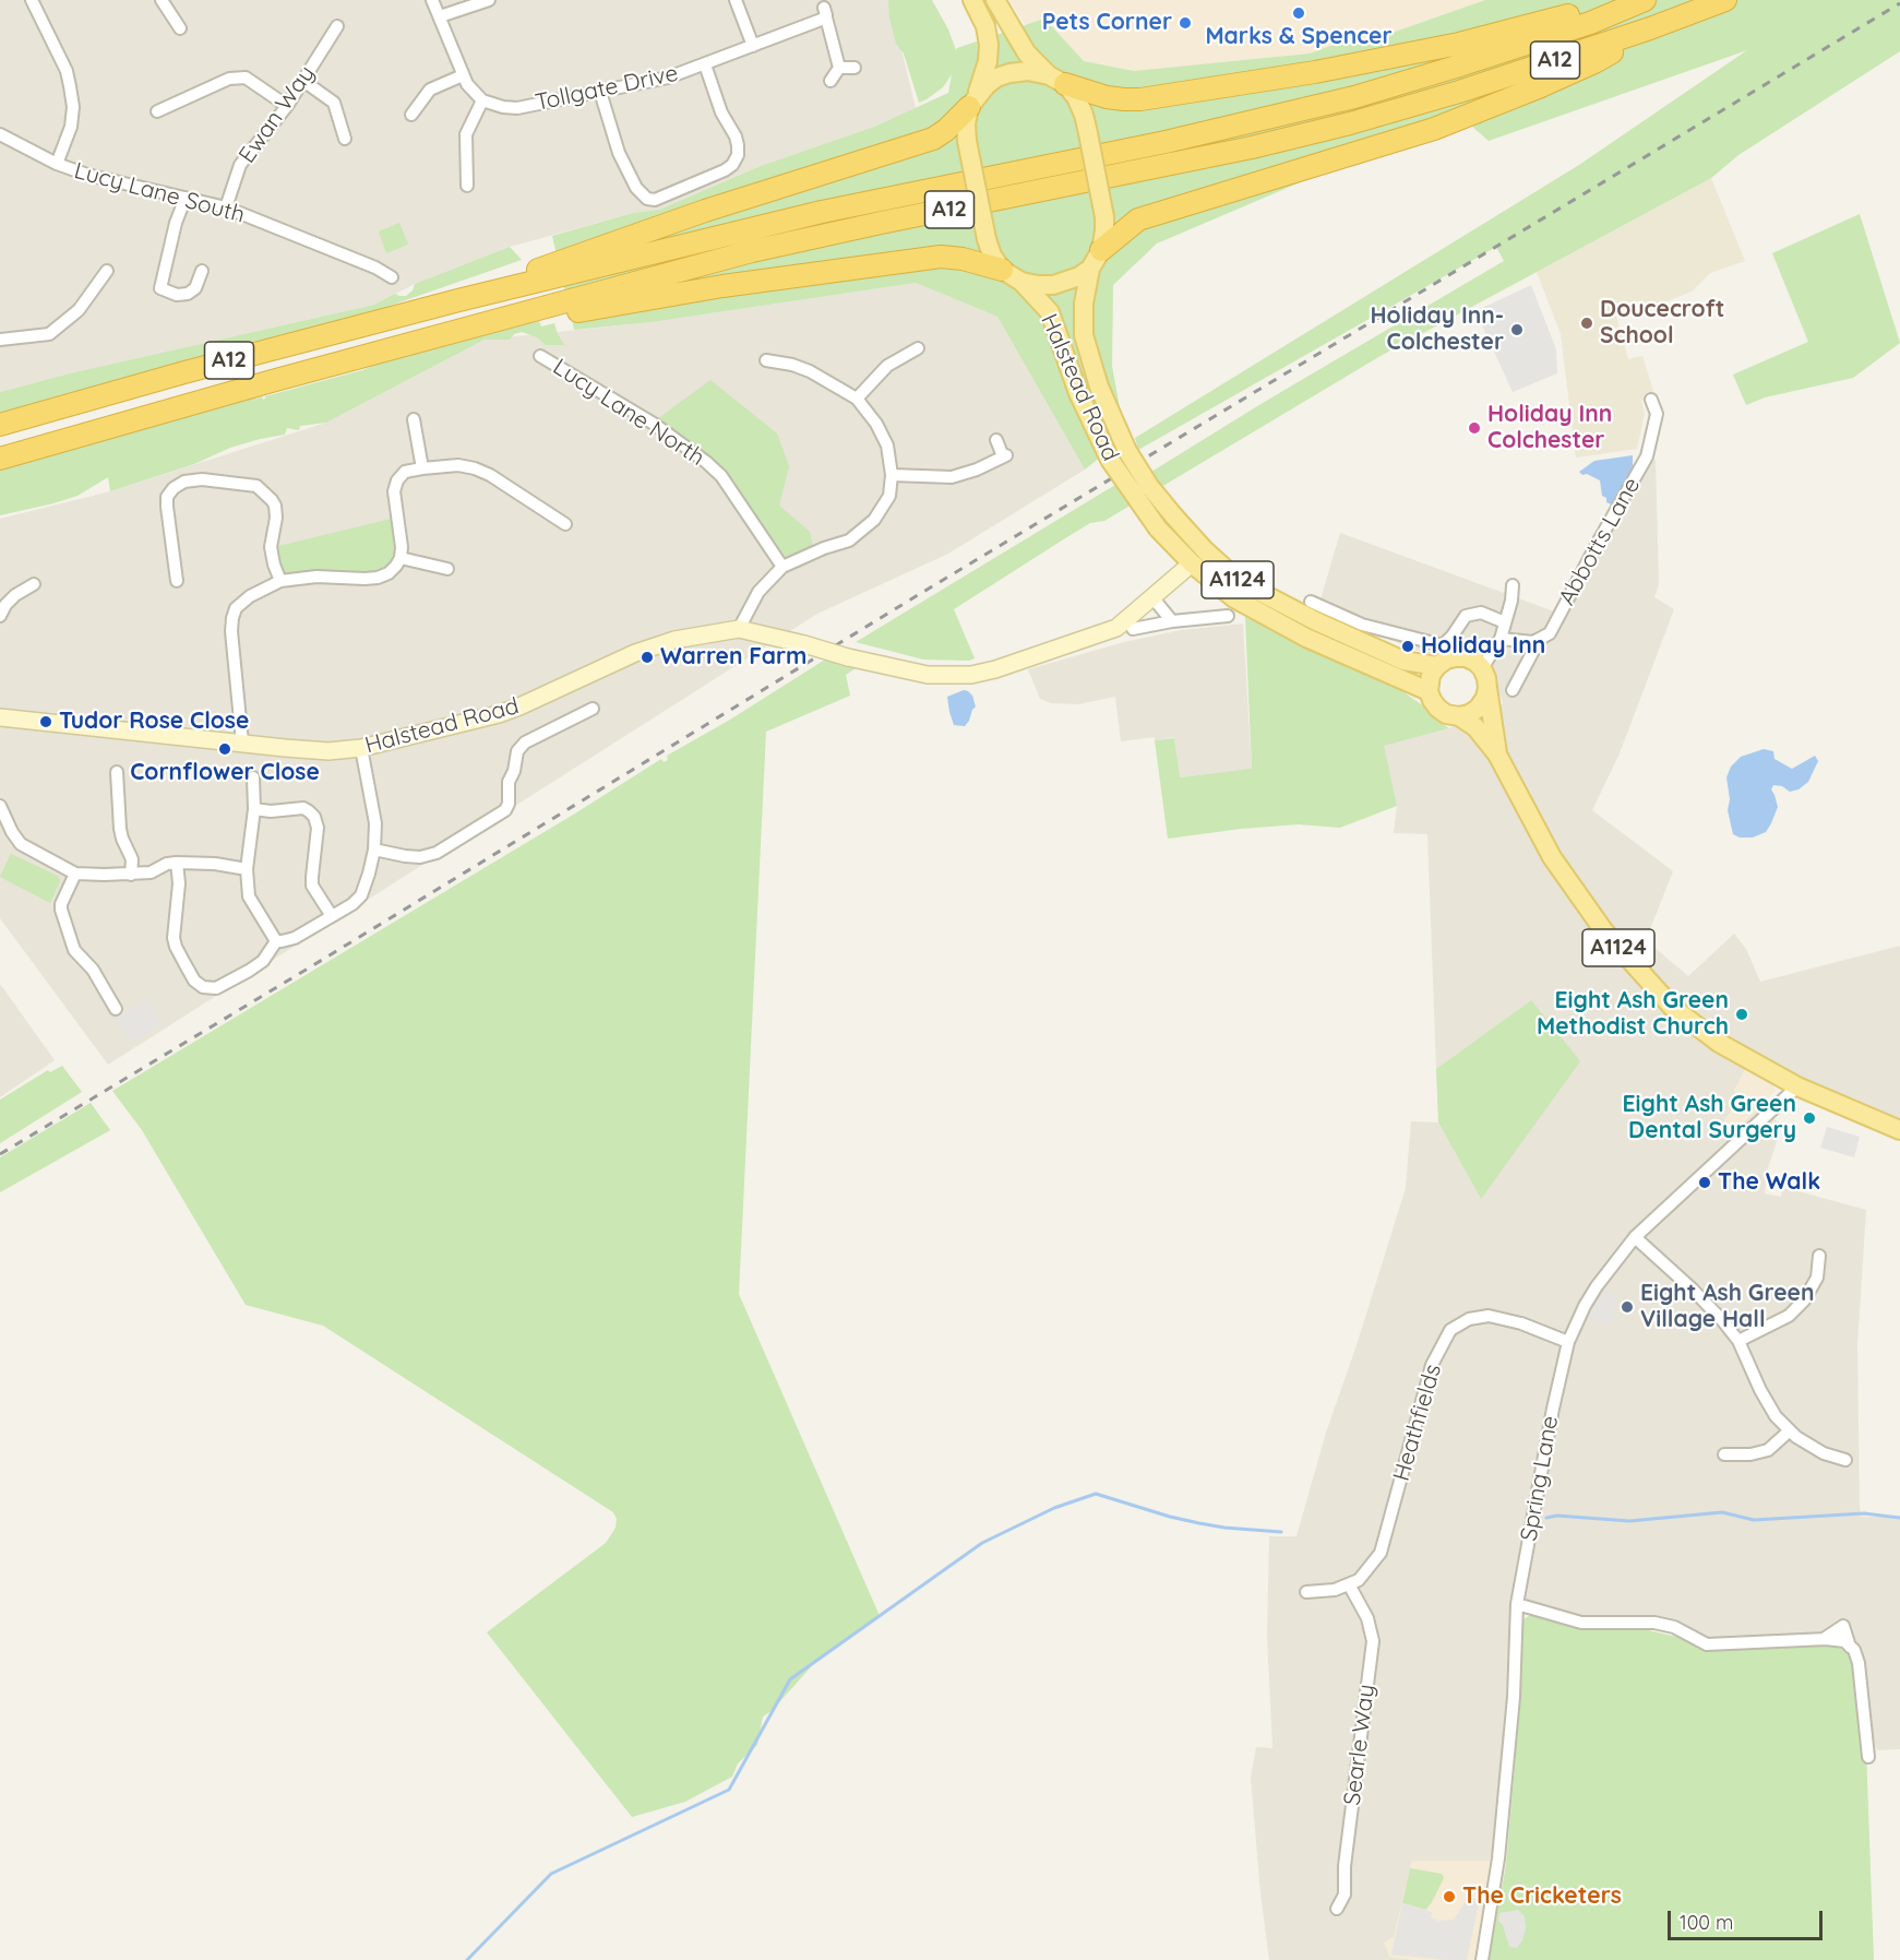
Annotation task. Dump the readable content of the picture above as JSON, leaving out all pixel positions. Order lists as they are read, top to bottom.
{
  "streets": {
    "highway": ["A12"],
    "main road": ["Halstead Road", "A1124"],
    "street": [
      "Tollgate Drive",
      "Ewan Way",
      "Lucy Lane South",
      "Lucy Lane North",
      "Abbotts Lane",
      "Heathfields",
      "Spring Lane",
      "Searle Way"
    ]
  },
  "crossings": [
    ["A12", "Halstead Road"],
    ["Ewan Way", "Lucy Lane South"],
    ["Halstead Road", "A1124"],
    ["A1124", "Spring Lane"],
    ["Heathfields", "Spring Lane"],
    ["Heathfields", "Searle Way"]
  ],
  "places": [
    "Marks & Spencer",
    "Pets Corner",
    "Doucecroft School",
    "Holiday Inn- Colchester",
    "Holiday Inn Colchester",
    "Holiday Inn",
    "Warren Farm",
    "Tudor Rose Close",
    "Cornflower Close",
    "Eight Ash Green Methodist Church",
    "Eight Ash Green Dental Surgery",
    "The Walk",
    "Eight Ash Green Village Hall",
    "The Cricketers"
  ],
  "scale_bar": "100 m"
}
